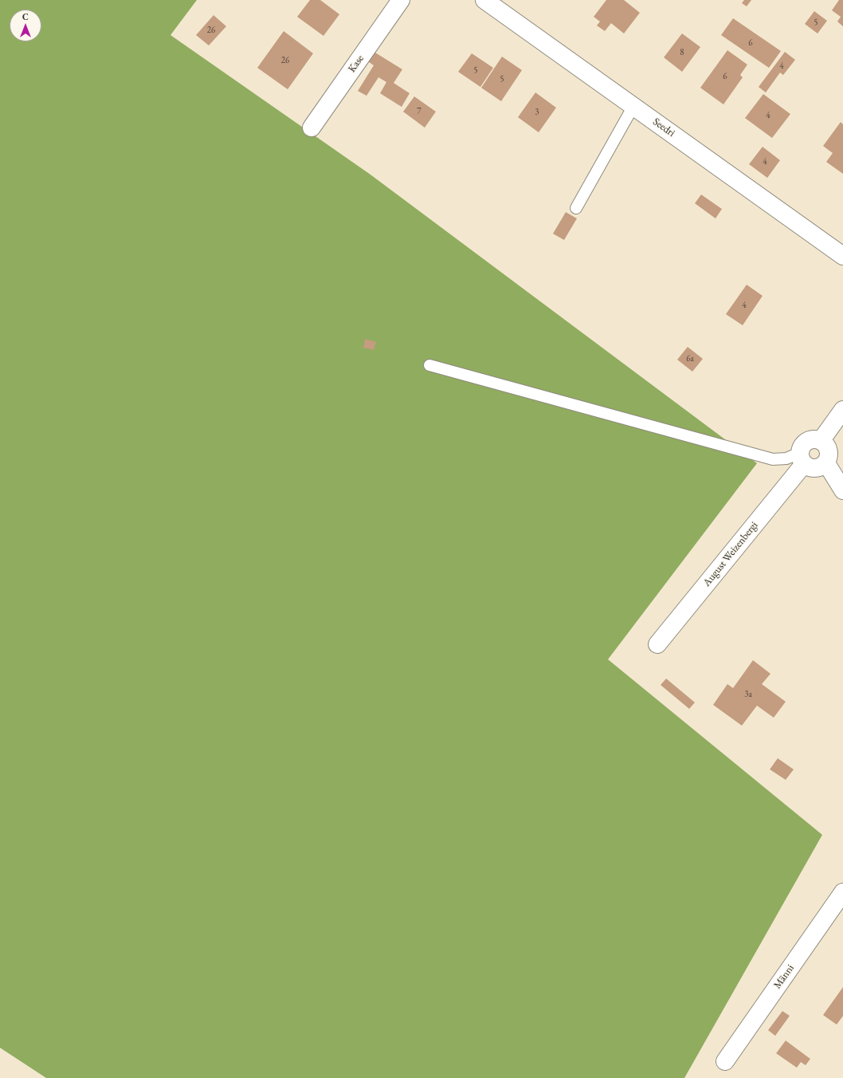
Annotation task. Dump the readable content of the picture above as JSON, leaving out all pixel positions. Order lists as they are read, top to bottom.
{
  "streets": {
    "street": [
      "Kase",
      "Seedri",
      "August Weizenbergi",
      "Männi"
    ]
  },
  "house_numbers": [
    "5",
    "26",
    "6",
    "8",
    "26",
    "4",
    "5",
    "6",
    "5",
    "7",
    "3",
    "4",
    "4",
    "4",
    "6a",
    "3a"
  ],
  "north": "top"
}
